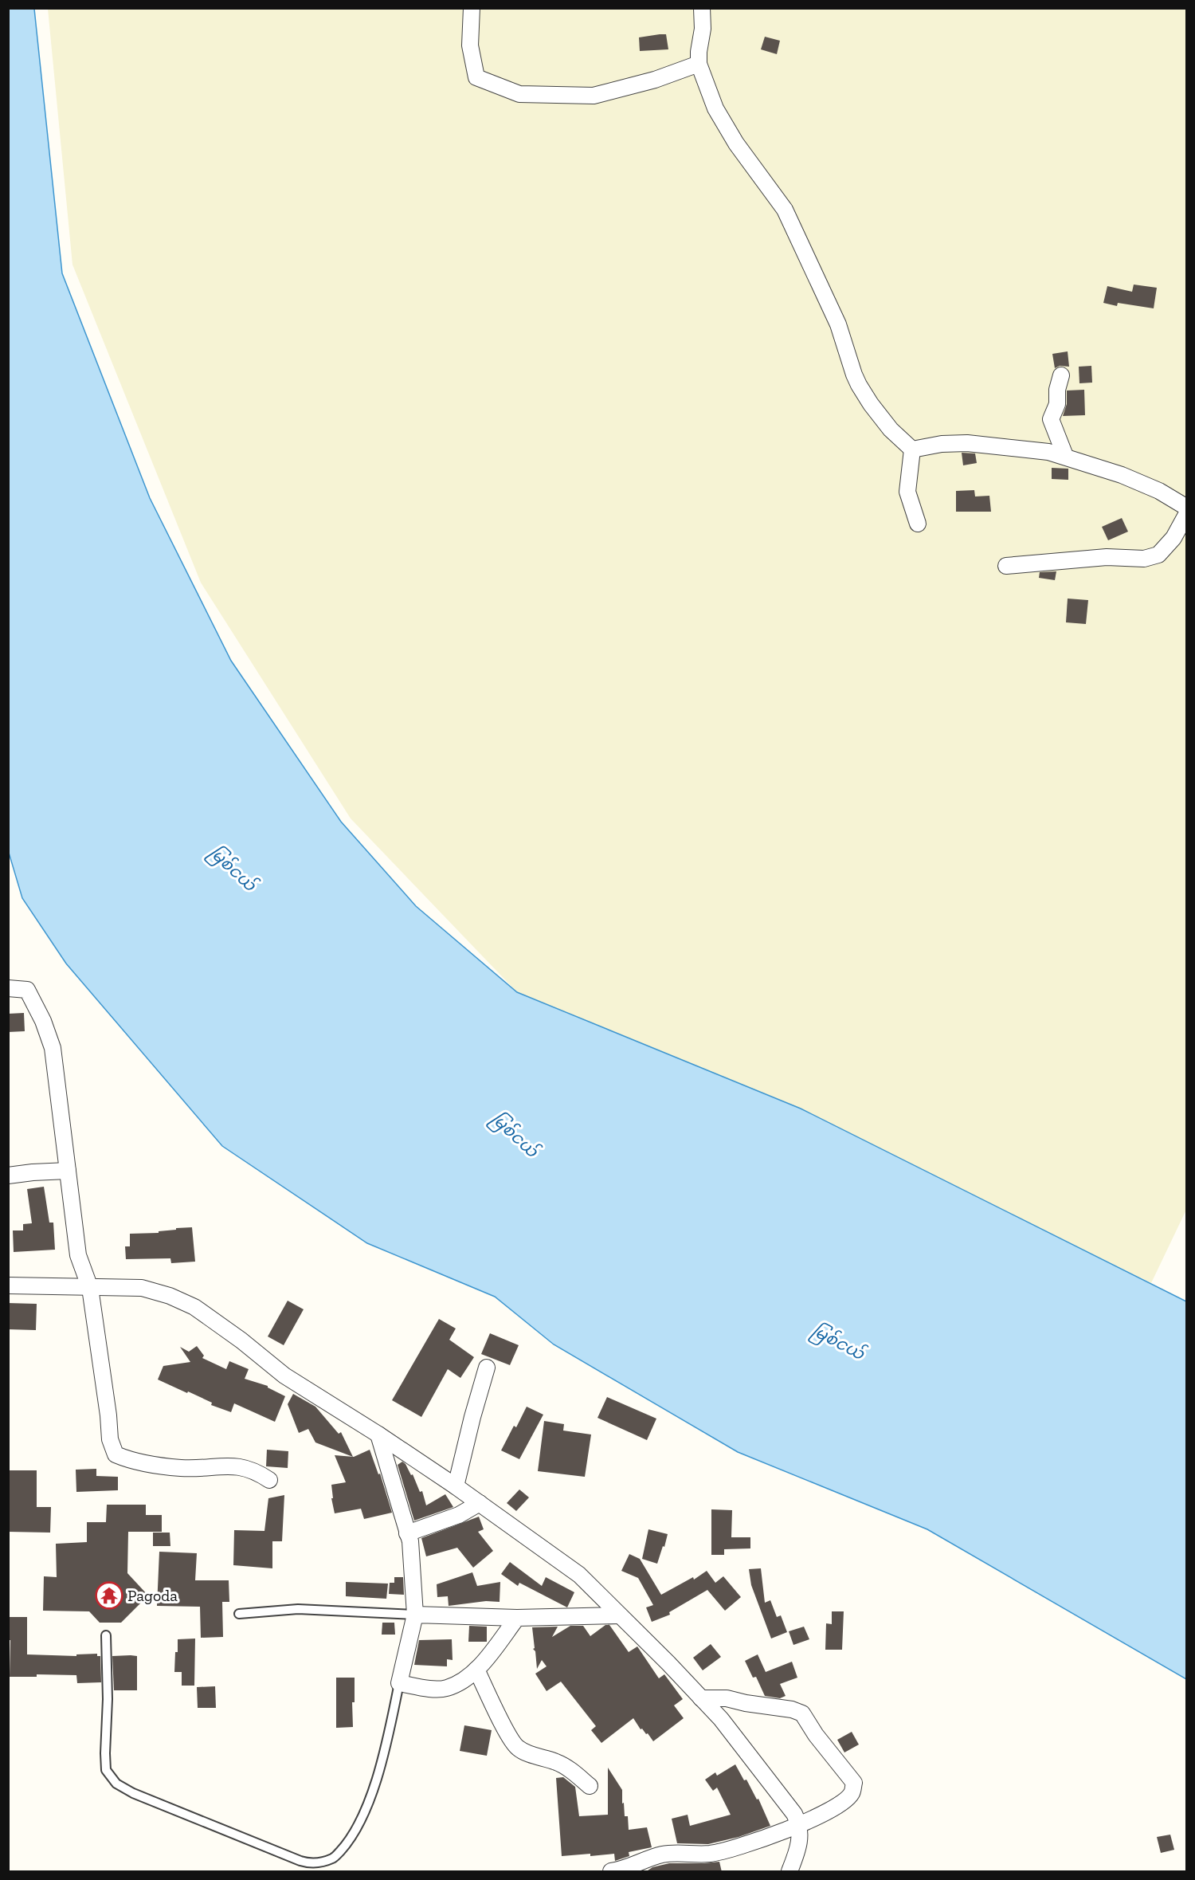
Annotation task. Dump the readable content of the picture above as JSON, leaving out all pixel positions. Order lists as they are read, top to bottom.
{
  "water": ["မြစ်ငယ်"],
  "places": {
    "temple": ["Pagoda"]
  }
}
